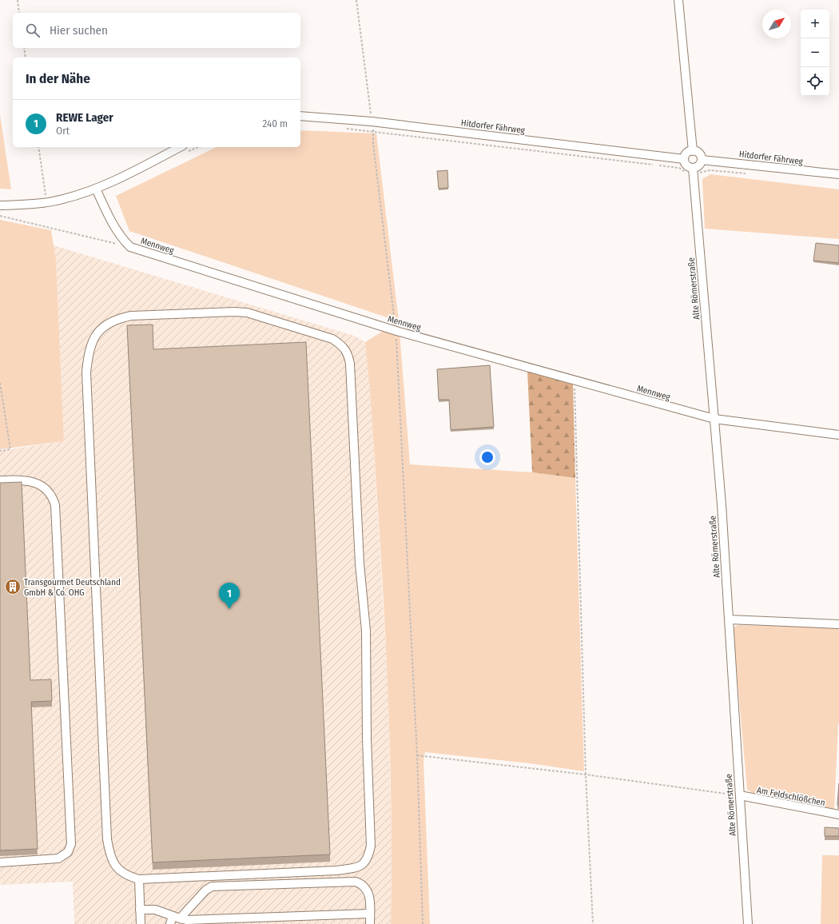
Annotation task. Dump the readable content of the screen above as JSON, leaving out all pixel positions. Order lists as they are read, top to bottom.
{
  "streets": {
    "street": [
      "Hitdorfer Fährweg",
      "Mennweg",
      "Alte Römerstraße",
      "Am Feldschlößchen"
    ]
  },
  "crossings": [
    ["Hitdorfer Fährweg", "Alte Römerstraße"],
    ["Mennweg", "Alte Römerstraße"],
    ["Alte Römerstraße", "Am Feldschlößchen"]
  ],
  "places": {
    "building": ["Transgourmet Deutschland GmbH & Co. OHG"]
  },
  "north": "top right",
  "page": {
    "map_buttons": ["+", "−"],
    "search": "Hier suchen",
    "heading": "In der Nähe",
    "list": [
      {
        "mark": "1",
        "name": "REWE Lager",
        "note": "Ort",
        "value": "240 m"
      }
    ],
    "pins": "1"
  }
}
